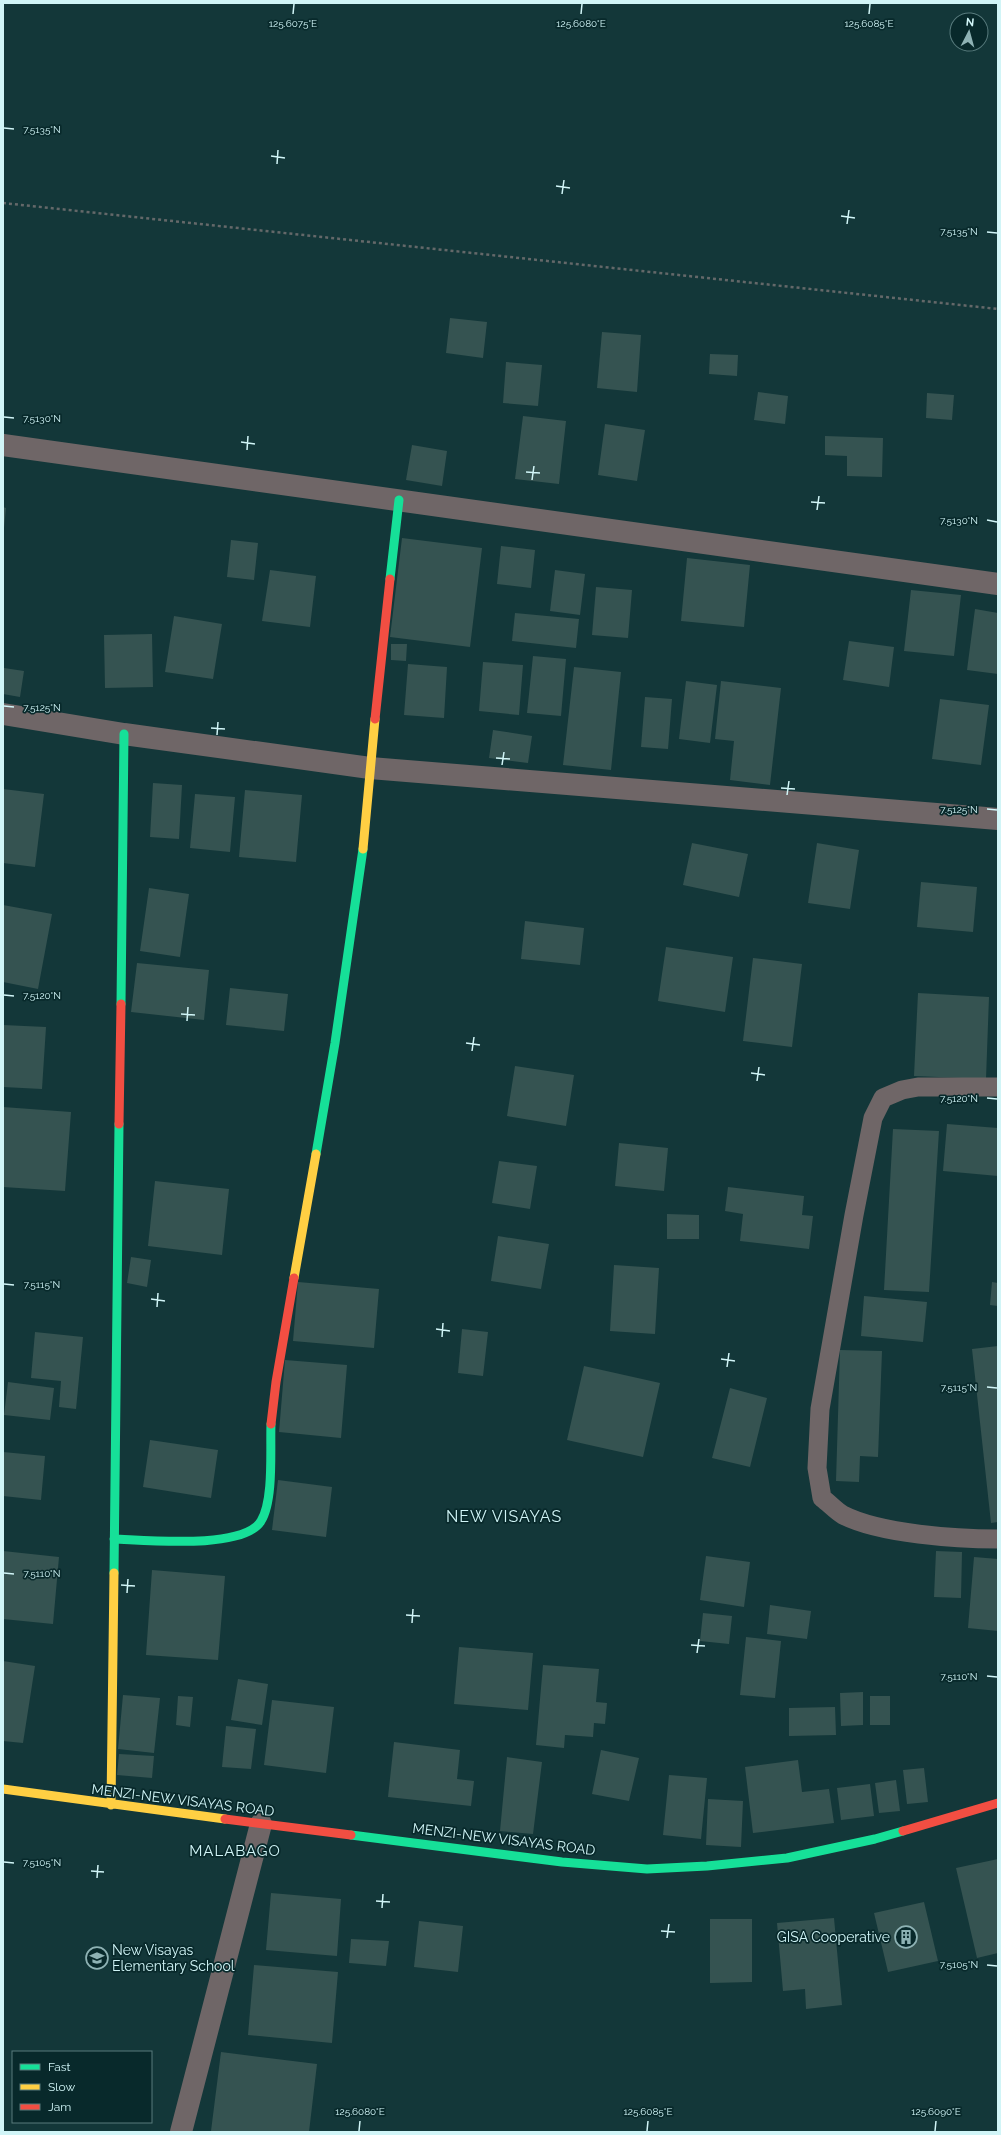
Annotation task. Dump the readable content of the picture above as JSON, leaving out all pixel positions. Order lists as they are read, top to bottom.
{
  "streets": {
    "street": ["MENZI-NEW VISAYAS ROAD"]
  },
  "districts": ["NEW VISAYAS", "MALABAGO"],
  "places": {
    "building": ["GISA Cooperative"],
    "school or university": ["New Visayas Elementary School"]
  },
  "legend": ["Fast", "Slow", "Jam"],
  "north": "top",
  "coordinates": [
    "125.6075°E",
    "125.6080°E",
    "125.6085°E",
    "7.5135°N",
    "7.5130°N",
    "7.5125°N",
    "7.5120°N",
    "7.5115°N",
    "7.5110°N",
    "7.5105°N",
    "125.6090°E"
  ]
}
